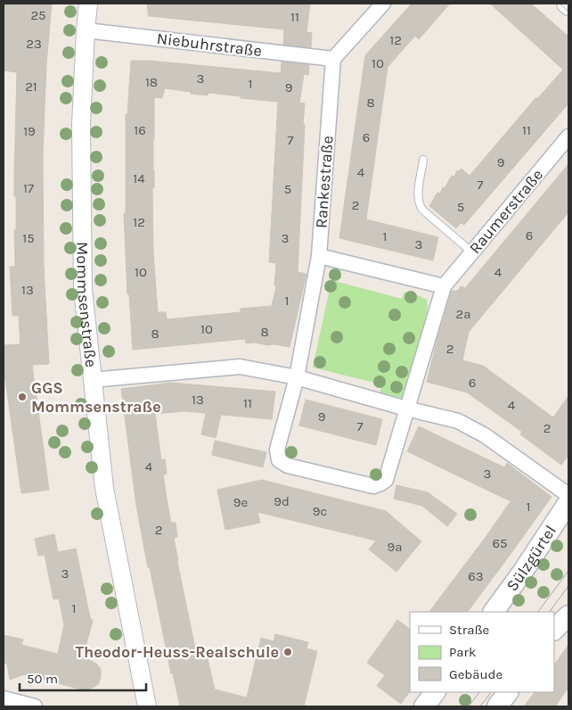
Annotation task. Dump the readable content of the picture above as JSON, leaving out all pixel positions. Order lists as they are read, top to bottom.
{
  "streets": {
    "main road": ["Sülzgürtel"],
    "street": [
      "Niebuhrstraße",
      "Rankestraße",
      "Raumerstraße",
      "Mommsenstraße"
    ]
  },
  "crossings": [
    ["Niebuhrstraße", "Rankestraße"],
    ["Niebuhrstraße", "Mommsenstraße"],
    ["Rankestraße", "Raumerstraße"]
  ],
  "places": ["GGS Mommsenstraße", "Theodor-Heuss-Realschule"],
  "house_numbers": [
    "25",
    "11",
    "12",
    "23",
    "10",
    "3",
    "18",
    "1",
    "21",
    "9",
    "8",
    "16",
    "11",
    "19",
    "6",
    "7",
    "9",
    "4",
    "14",
    "7",
    "17",
    "5",
    "2",
    "5",
    "12",
    "6",
    "1",
    "15",
    "3",
    "3",
    "10",
    "4",
    "13",
    "1",
    "2a",
    "10",
    "8",
    "8",
    "2",
    "6",
    "13",
    "11",
    "4",
    "9",
    "7",
    "2",
    "4",
    "3",
    "9d",
    "9e",
    "1",
    "9c",
    "2",
    "65",
    "9a",
    "3",
    "63",
    "1"
  ],
  "legend": ["Straße", "Park", "Gebäude"],
  "scale_bar": "50 m"
}
